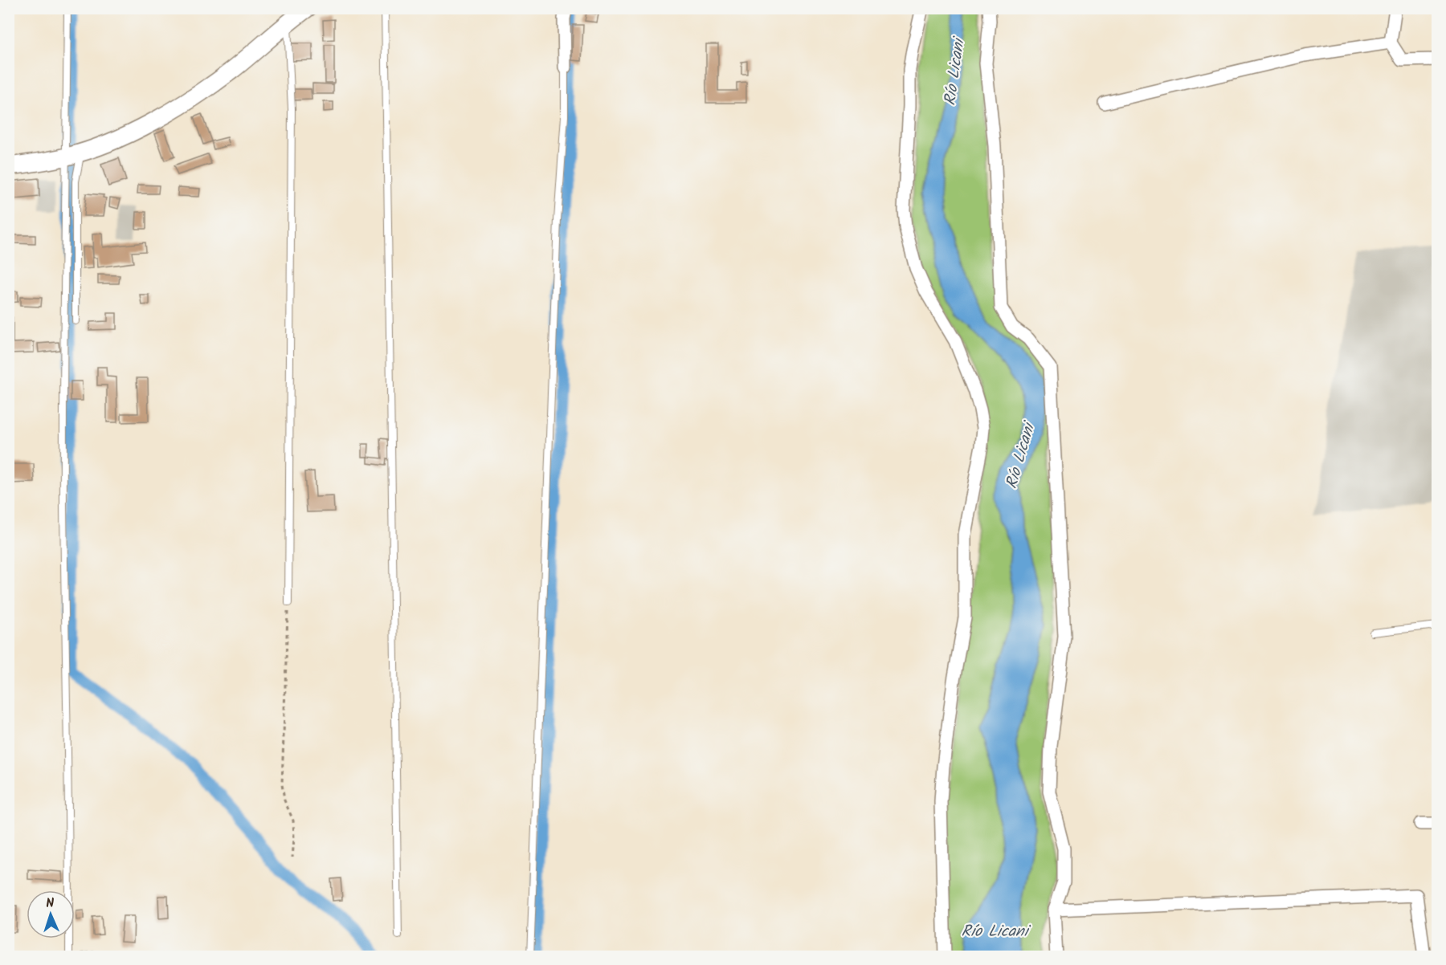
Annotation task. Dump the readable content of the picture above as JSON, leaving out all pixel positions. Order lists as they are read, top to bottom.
{
  "water": ["Río Licani"],
  "north": "top"
}
